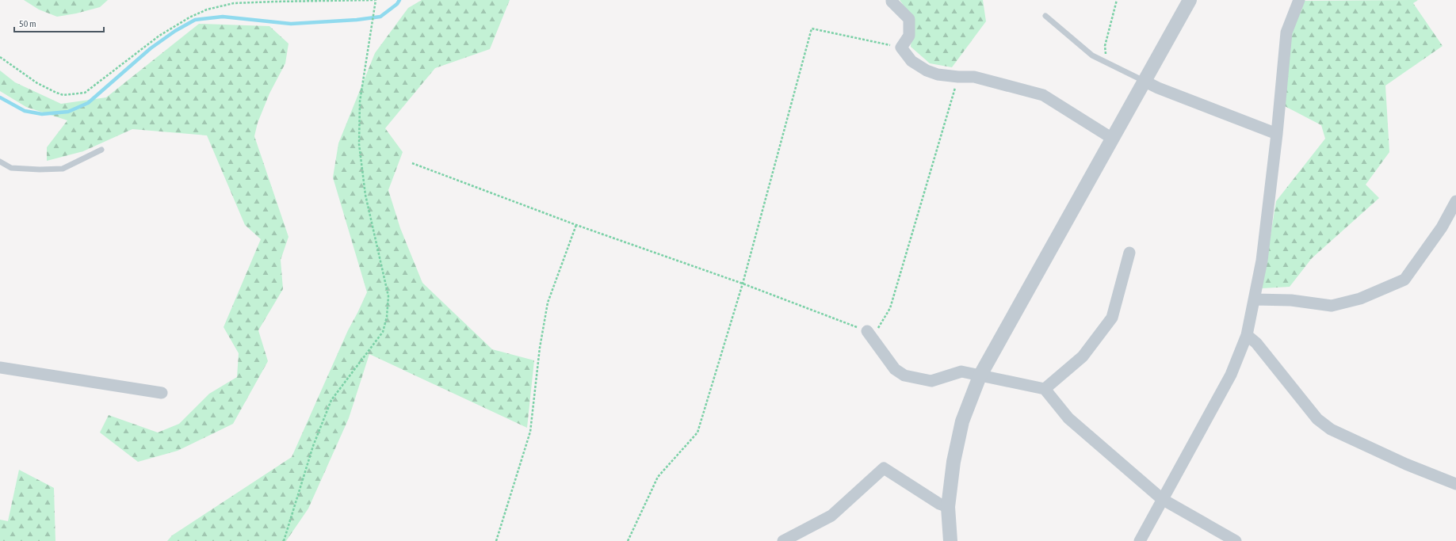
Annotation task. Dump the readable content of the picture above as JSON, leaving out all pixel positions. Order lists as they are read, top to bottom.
{
  "scale_bar": "50 m"
}
